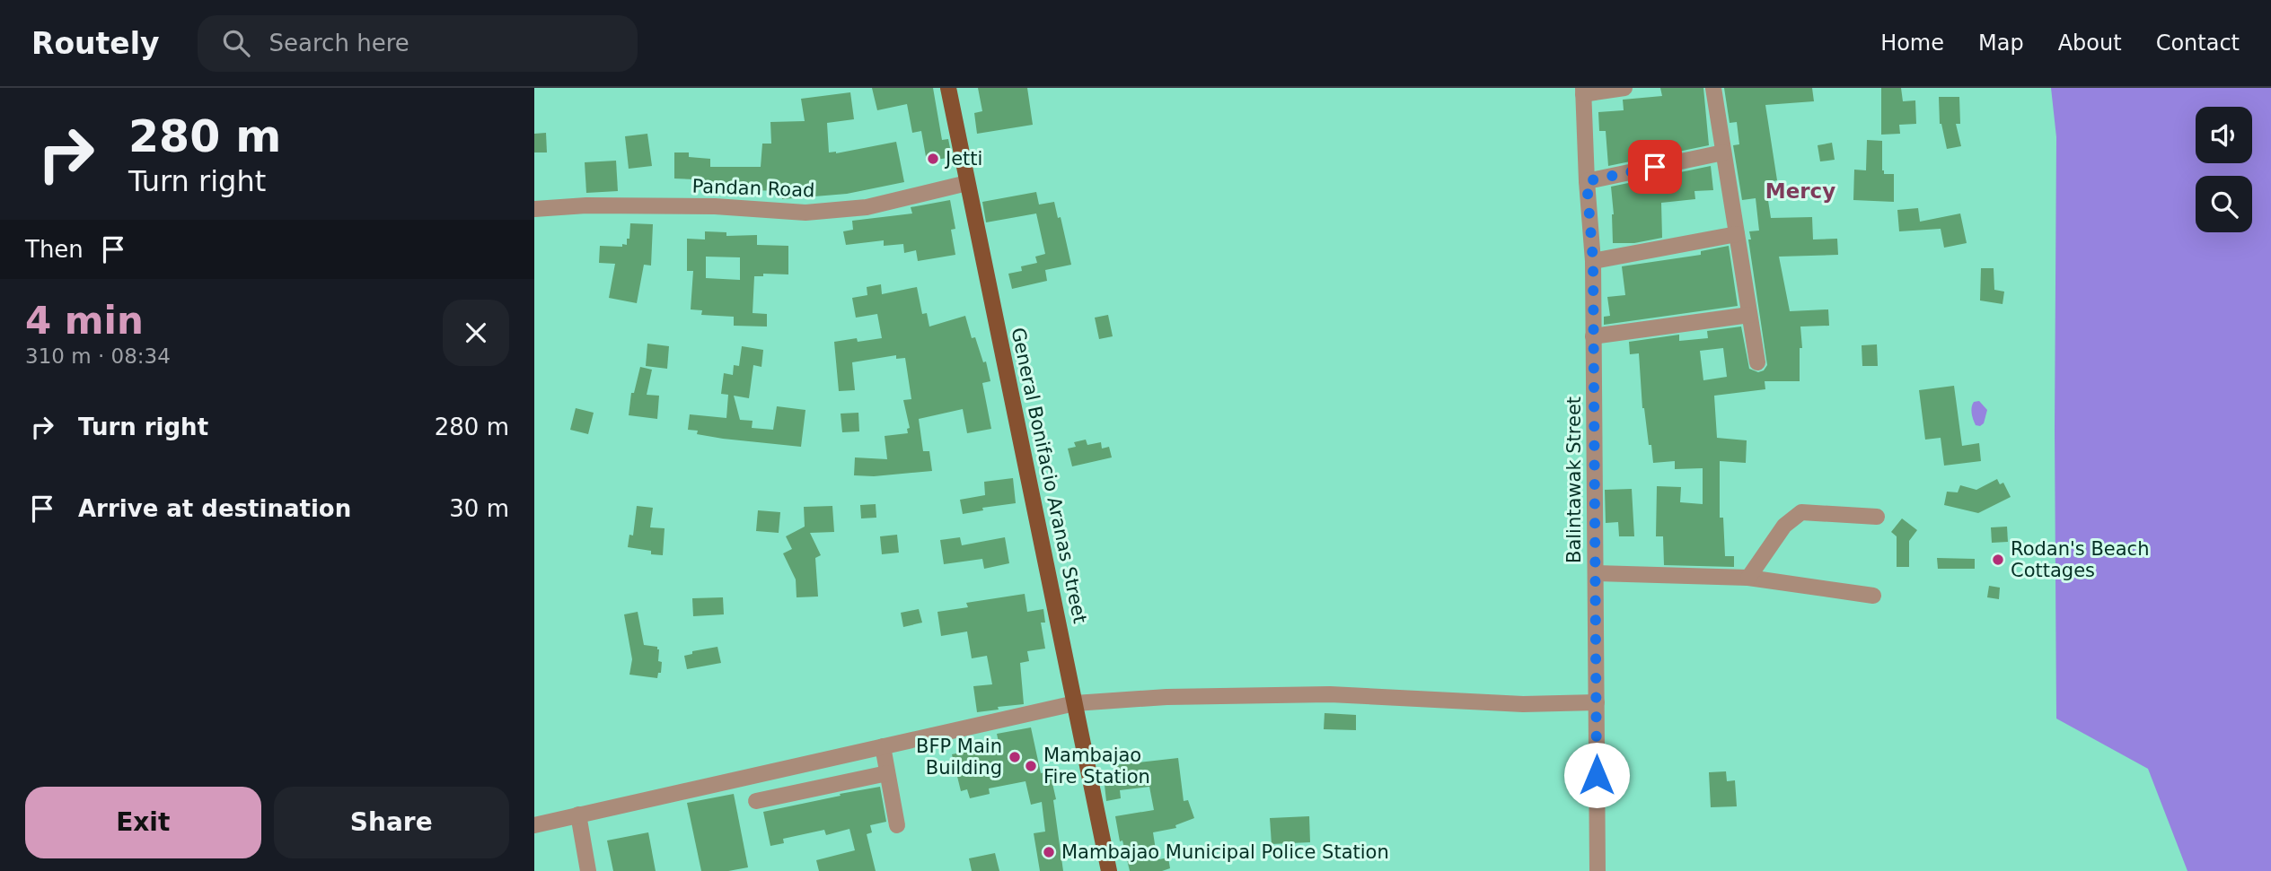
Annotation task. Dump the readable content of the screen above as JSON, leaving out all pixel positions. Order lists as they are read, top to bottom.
{
  "streets": {
    "main road": ["General Bonifacio Aranas Street"],
    "street": ["Pandan Road", "Balintawak Street"]
  },
  "crossings": [
    ["Pandan Road", "General Bonifacio Aranas Street"]
  ],
  "districts": ["Mercy"],
  "places": [
    "Jetti",
    "Rodan's Beach Cottages",
    "BFP Main Building",
    "Mambajao Fire Station",
    "Mambajao Municipal Police Station"
  ],
  "page": {
    "header": "Routely",
    "search": "Search here",
    "nav": [
      "Home",
      "Map",
      "About",
      "Contact"
    ],
    "turn": ["280 m", "Turn right"],
    "then": "Then",
    "heading": ["4 min", "310 m · 08:34"],
    "list": [
      {
        "name": "Turn right",
        "value": "280 m"
      },
      {
        "name": "Arrive at destination",
        "value": "30 m"
      }
    ],
    "buttons": ["Exit", "Share"]
  }
}
